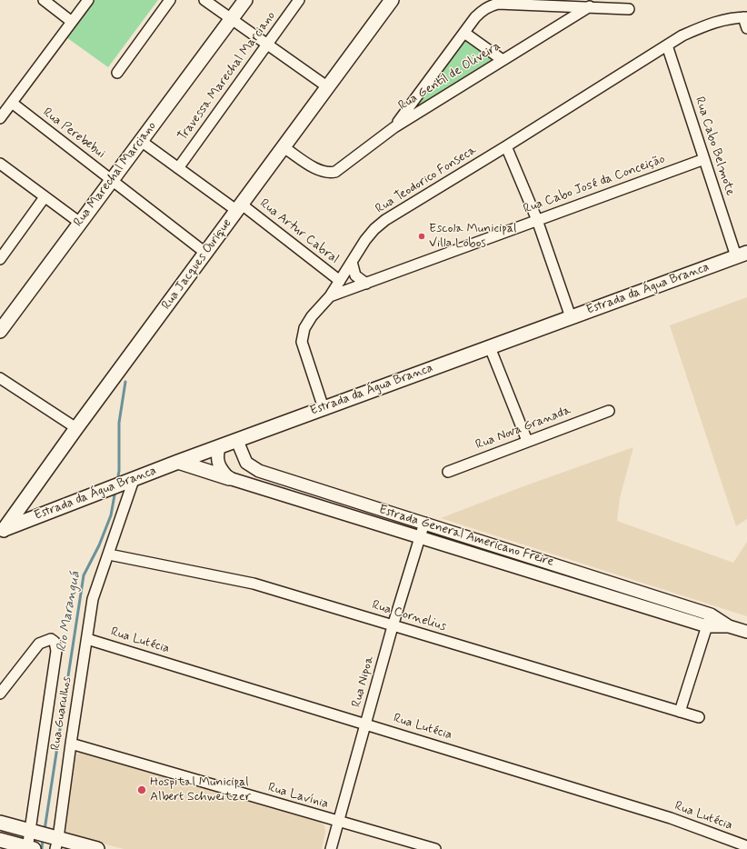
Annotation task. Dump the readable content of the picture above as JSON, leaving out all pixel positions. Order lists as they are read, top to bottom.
{
  "streets": {
    "main road": ["Rua Marechal Marciano", "Rua Jacques Ourique", "Estrada da Água Branca"],
    "street": [
      "Travessa Marechal Marciano",
      "Rua Gentil de Oliveira",
      "Rua Perebebui",
      "Rua Cabo Belmote",
      "Rua Teodorico Fonseca",
      "Rua Cabo José da Conceição",
      "Rua Artur Cabral",
      "Rua Nova Granada",
      "Estrada General Americano Freire",
      "Rua Cornelius",
      "Rua Lutécia",
      "Rua Nipoa",
      "Rua Guarulhos",
      "Rua Lavínia"
    ]
  },
  "crossings": [
    ["Travessa Marechal Marciano", "Rua Artur Cabral"],
    ["Rua Gentil de Oliveira", "Rua Jacques Ourique"],
    ["Rua Perebebui", "Rua Marechal Marciano"],
    ["Rua Perebebui", "Rua Jacques Ourique"],
    ["Rua Cabo Belmote", "Rua Teodorico Fonseca"],
    ["Rua Cabo Belmote", "Rua Cabo José da Conceição"],
    ["Rua Cabo Belmote", "Estrada da Água Branca"],
    ["Rua Marechal Marciano", "Rua Artur Cabral"],
    ["Rua Teodorico Fonseca", "Rua Cabo José da Conceição"],
    ["Rua Teodorico Fonseca", "Rua Artur Cabral"],
    ["Rua Teodorico Fonseca", "Estrada da Água Branca"],
    ["Rua Artur Cabral", "Rua Jacques Ourique"],
    ["Rua Jacques Ourique", "Estrada da Água Branca"],
    ["Estrada da Água Branca", "Estrada General Americano Freire"],
    ["Estrada da Água Branca", "Rua Guarulhos"],
    ["Estrada General Americano Freire", "Rua Nipoa"],
    ["Rua Cornelius", "Rua Nipoa"],
    ["Rua Cornelius", "Rua Guarulhos"],
    ["Rua Lutécia", "Rua Nipoa"],
    ["Rua Lutécia", "Rua Guarulhos"],
    ["Rua Nipoa", "Rua Lavínia"],
    ["Rua Guarulhos", "Rua Lavínia"]
  ],
  "water": ["Rio Maranguá"],
  "places": ["Escola Municipal Villa Lobos", "Hospital Municipal Albert Schweitzer"]
}
